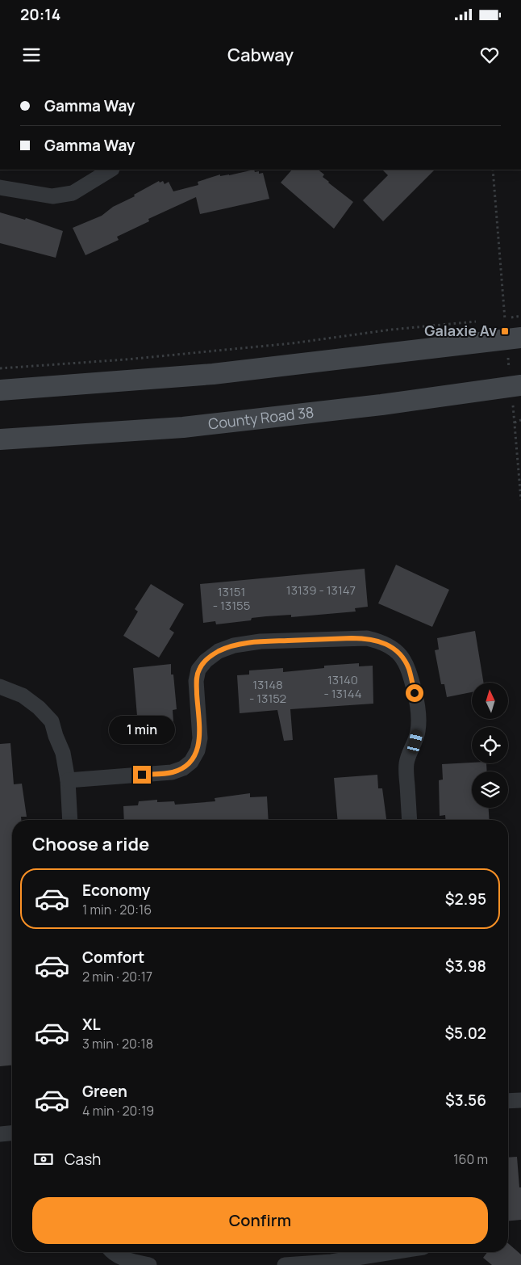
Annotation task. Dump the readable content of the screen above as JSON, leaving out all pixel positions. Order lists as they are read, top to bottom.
{
  "streets": {
    "main road": ["County Road 38"]
  },
  "places": {
    "transit": ["Galaxie Av"]
  },
  "house_numbers": [
    "13139 - 13147",
    "13151 - 13155",
    "13140 - 13144",
    "13148 - 13152"
  ],
  "north": "top",
  "page": {
    "status": "20:14",
    "header": "Cabway",
    "banner": ["Gamma Way", "Gamma Way"],
    "bubble": "1 min",
    "heading": "Choose a ride",
    "list": [
      {
        "name": "Economy",
        "note": "1 min · 20:16",
        "value": "$2.95"
      },
      {
        "name": "Comfort",
        "note": "2 min · 20:17",
        "value": "$3.98"
      },
      {
        "name": "XL",
        "note": "3 min · 20:18",
        "value": "$5.02"
      },
      {
        "name": "Green",
        "note": "4 min · 20:19",
        "value": "$3.56"
      }
    ],
    "pay": ["Cash", "160 m"],
    "buttons": "Confirm"
  }
}
